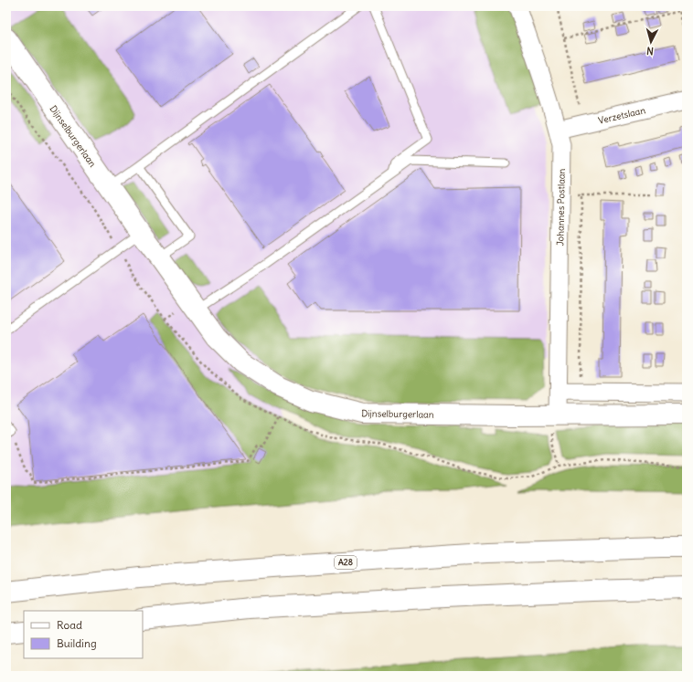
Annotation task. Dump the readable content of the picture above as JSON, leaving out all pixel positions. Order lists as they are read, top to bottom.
{
  "streets": {
    "main road": ["Dijnselburgerlaan", "A28"],
    "street": ["Verzetslaan", "Johannes Postlaan"]
  },
  "crossings": [
    ["Verzetslaan", "Johannes Postlaan"],
    ["Dijnselburgerlaan", "Johannes Postlaan"]
  ],
  "legend": ["Road", "Building"],
  "north": "bottom"
}
